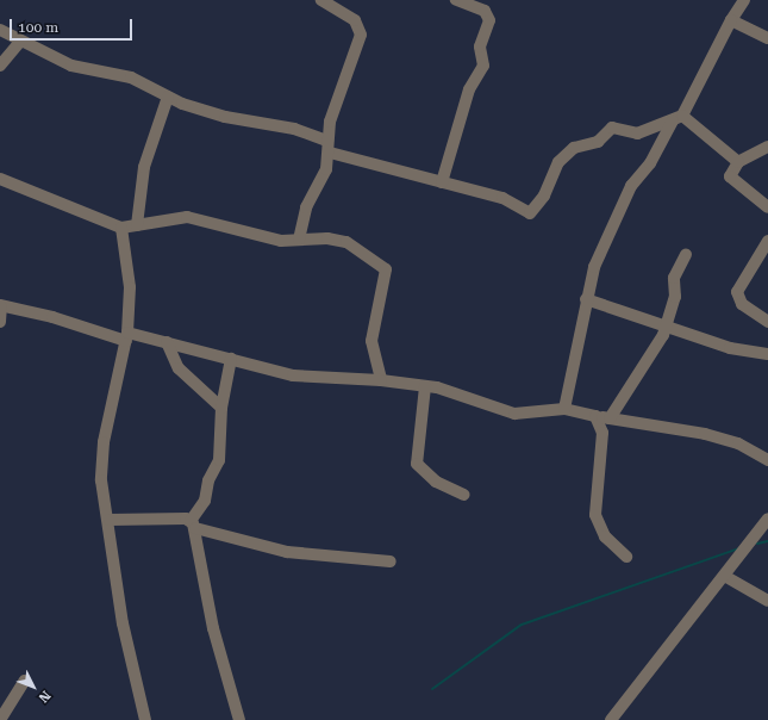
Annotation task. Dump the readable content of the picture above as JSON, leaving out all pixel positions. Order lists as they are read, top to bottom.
{
  "scale_bar": "100 m",
  "north": "bottom right"
}
